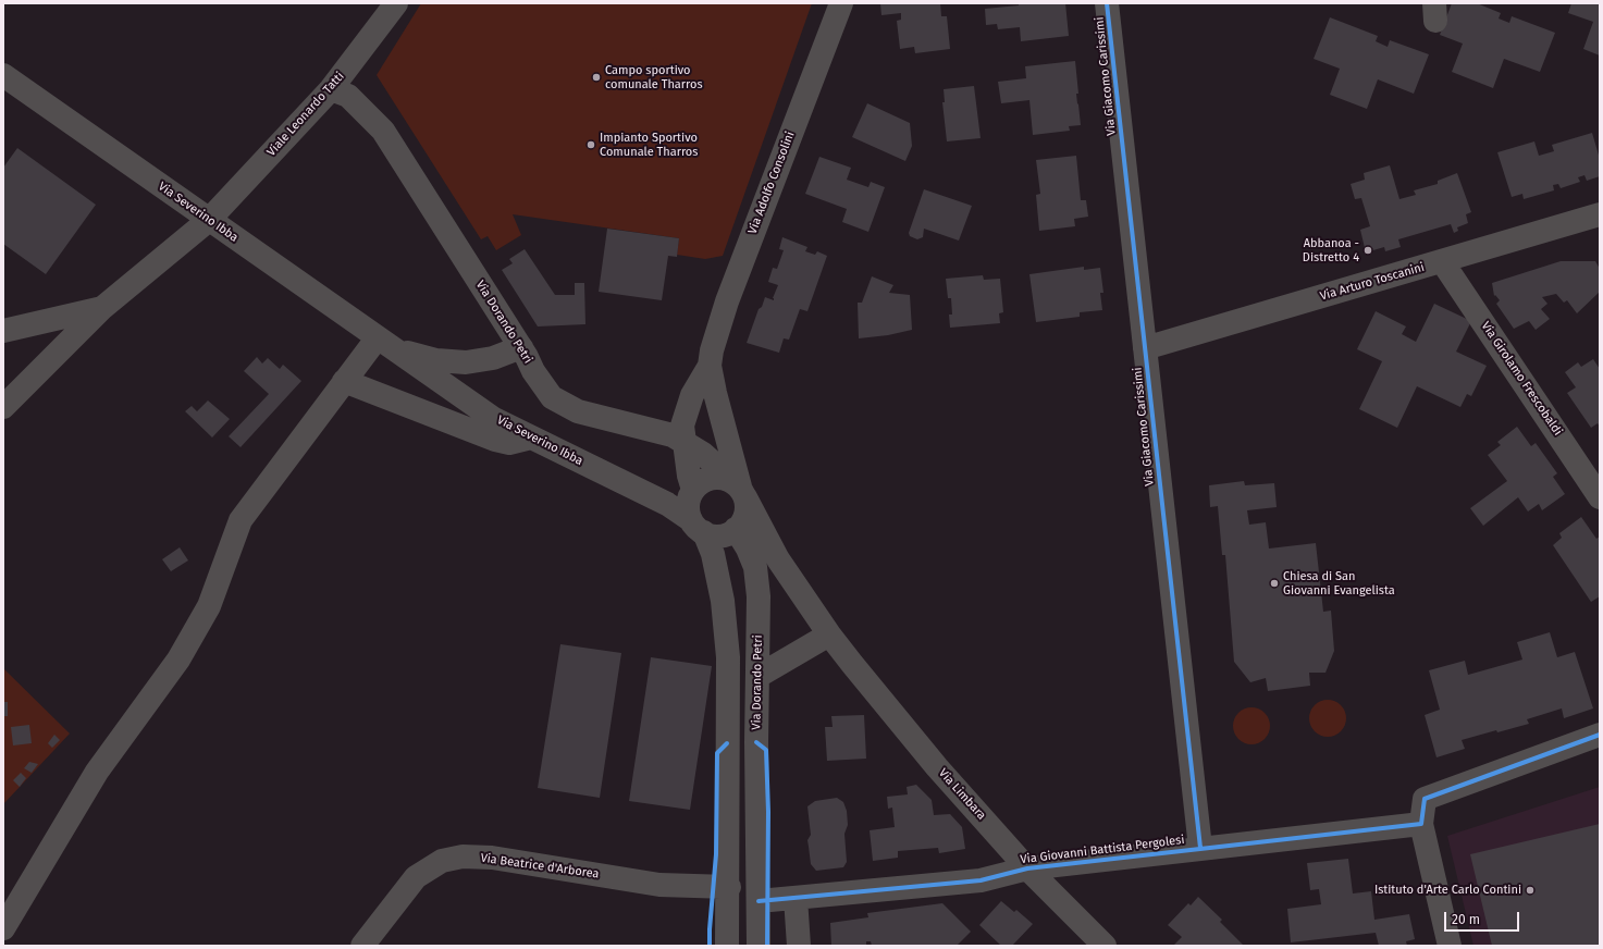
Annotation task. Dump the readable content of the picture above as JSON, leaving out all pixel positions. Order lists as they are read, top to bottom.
{
  "streets": {
    "street": [
      "Via Giacomo Carissimi",
      "Viale Leonardo Tatti",
      "Via Adolfo Consolini",
      "Via Severino Ibba",
      "Via Arturo Toscanini",
      "Via Dorando Petri",
      "Via Girolamo Frescobaldi",
      "Via Limbara",
      "Via Giovanni Battista Pergolesi",
      "Via Beatrice d'Arborea"
    ]
  },
  "crossings": [
    ["Via Giacomo Carissimi", "Via Arturo Toscanini"],
    ["Via Giacomo Carissimi", "Via Giovanni Battista Pergolesi"],
    ["Viale Leonardo Tatti", "Via Severino Ibba"],
    ["Viale Leonardo Tatti", "Via Dorando Petri"],
    ["Via Adolfo Consolini", "Via Severino Ibba"],
    ["Via Adolfo Consolini", "Via Dorando Petri"],
    ["Via Adolfo Consolini", "Via Limbara"],
    ["Via Severino Ibba", "Via Dorando Petri"],
    ["Via Severino Ibba", "Via Limbara"],
    ["Via Arturo Toscanini", "Via Girolamo Frescobaldi"],
    ["Via Dorando Petri", "Via Limbara"],
    ["Via Dorando Petri", "Via Giovanni Battista Pergolesi"],
    ["Via Limbara", "Via Giovanni Battista Pergolesi"]
  ],
  "places": [
    "Campo sportivo comunale Tharros",
    "Impianto Sportivo Comunale Tharros",
    "Abbanoa - Distretto 4",
    "Chiesa di San Giovanni Evangelista",
    "Istituto d'Arte Carlo Contini"
  ],
  "scale_bar": "20 m"
}
